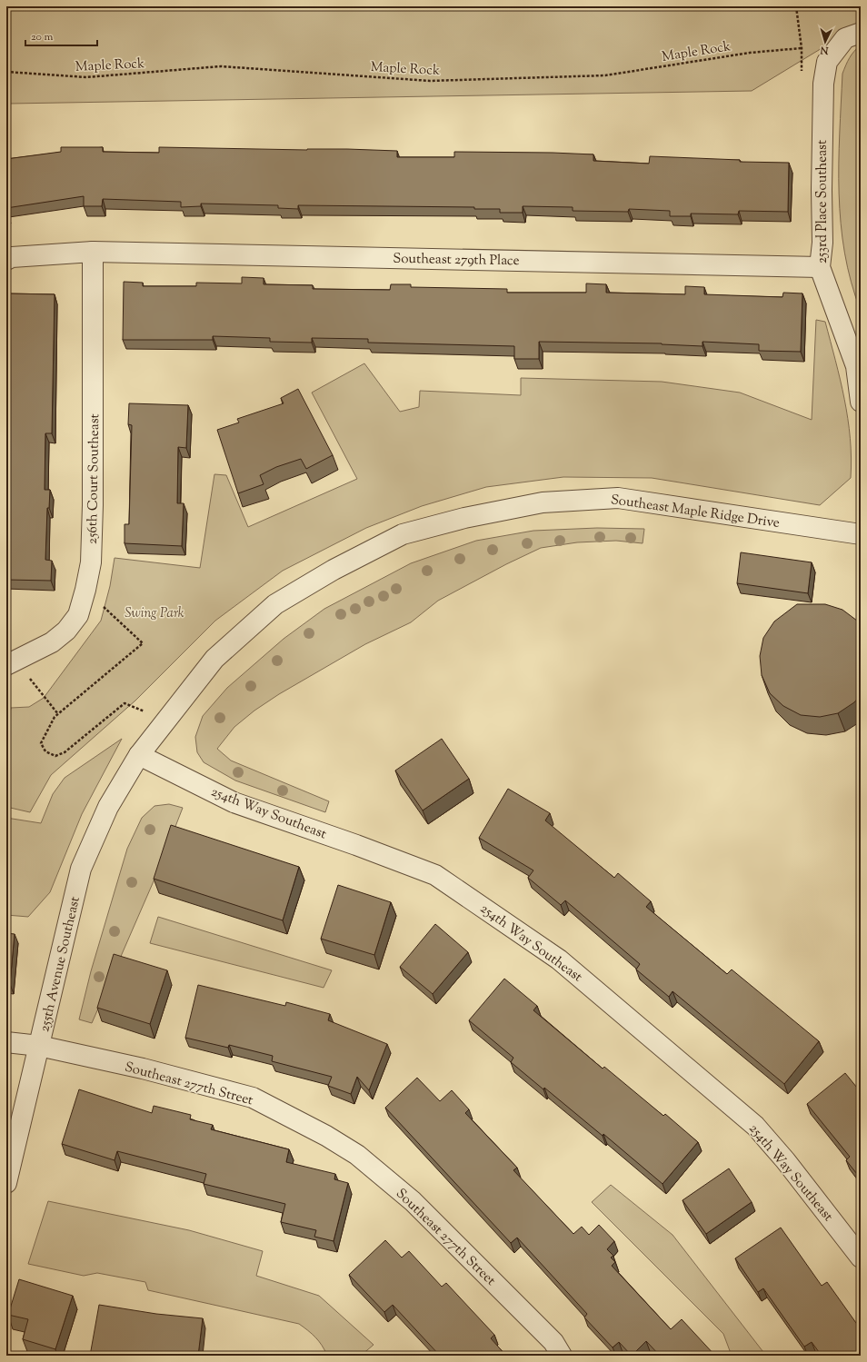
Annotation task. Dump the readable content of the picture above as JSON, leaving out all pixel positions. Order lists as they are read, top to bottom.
{
  "streets": {
    "street": [
      "253rd Place Southeast",
      "Southeast 279th Place",
      "256th Court Southeast",
      "Southeast Maple Ridge Drive",
      "254th Way Southeast",
      "255th Avenue Southeast",
      "Southeast 277th Street"
    ],
    "path": ["Maple Rock"]
  },
  "crossings": [
    ["253rd Place Southeast", "Southeast 279th Place"],
    ["Southeast 279th Place", "256th Court Southeast"],
    ["Southeast Maple Ridge Drive", "254th Way Southeast"],
    ["Southeast Maple Ridge Drive", "255th Avenue Southeast"],
    ["254th Way Southeast", "255th Avenue Southeast"],
    ["255th Avenue Southeast", "Southeast 277th Street"]
  ],
  "parks": ["Swing Park"],
  "scale_bar": "20 m",
  "north": "bottom"
}
